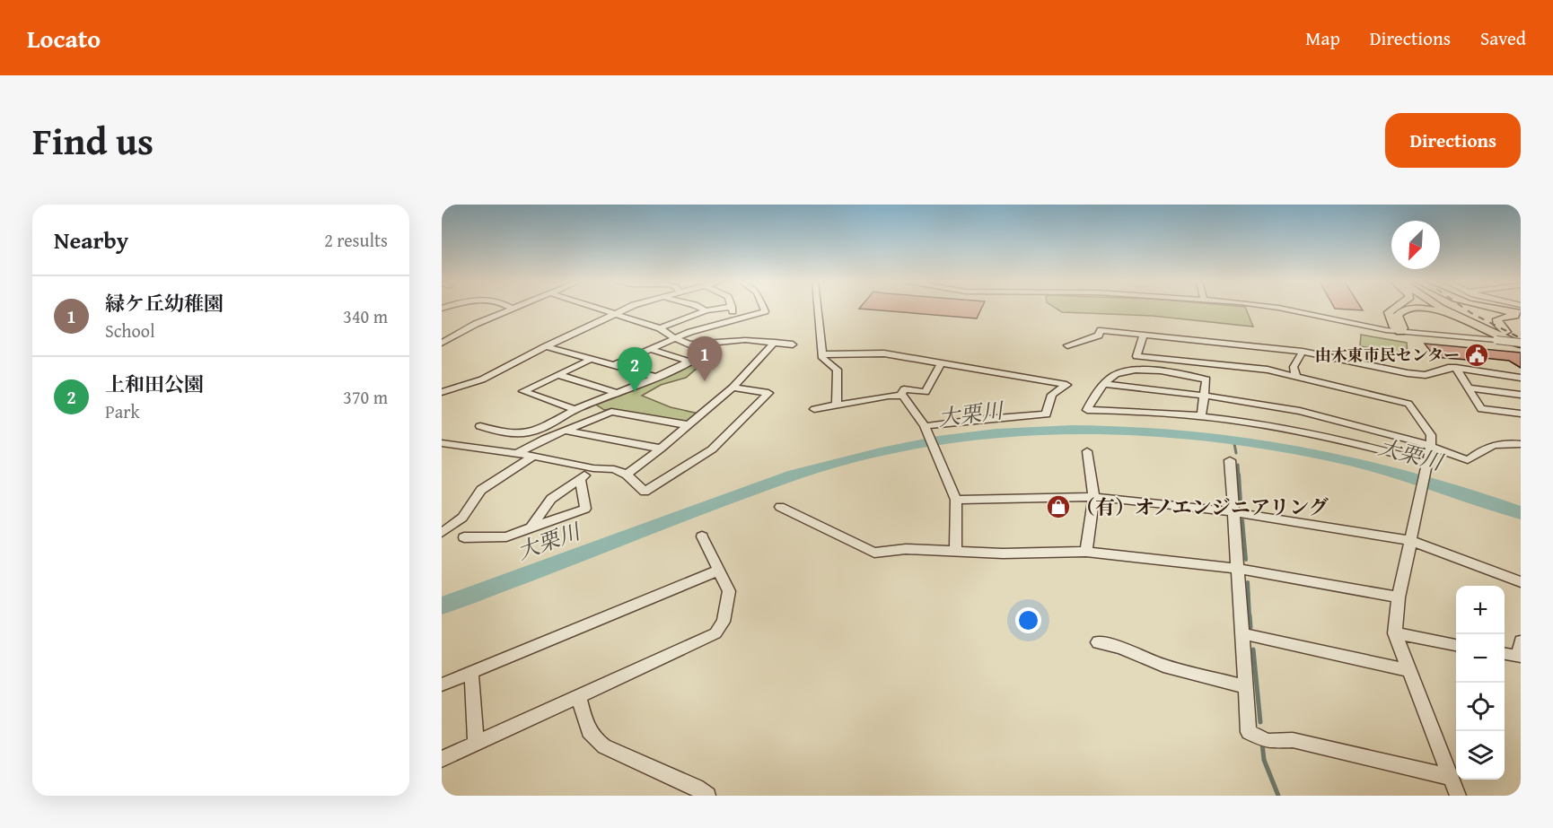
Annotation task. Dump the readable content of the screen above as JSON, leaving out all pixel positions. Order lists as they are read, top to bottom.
{
  "water": ["大栗川"],
  "places": {
    "public building": ["由木東市民センター"],
    "shop": ["（有）オノエンジニアリング"]
  },
  "north": "bottom left",
  "page": {
    "header": "Locato",
    "nav": ["Map", "Directions", "Saved"],
    "title": "Find us",
    "buttons": "Directions",
    "heading": ["Nearby", "2 results"],
    "list": [
      {
        "mark": "1",
        "name": "緑ケ丘幼稚園",
        "note": "School",
        "value": "340 m"
      },
      {
        "mark": "2",
        "name": "上和田公園",
        "note": "Park",
        "value": "370 m"
      }
    ],
    "pins": ["1", "2"],
    "map_buttons": ["+", "−"]
  }
}
